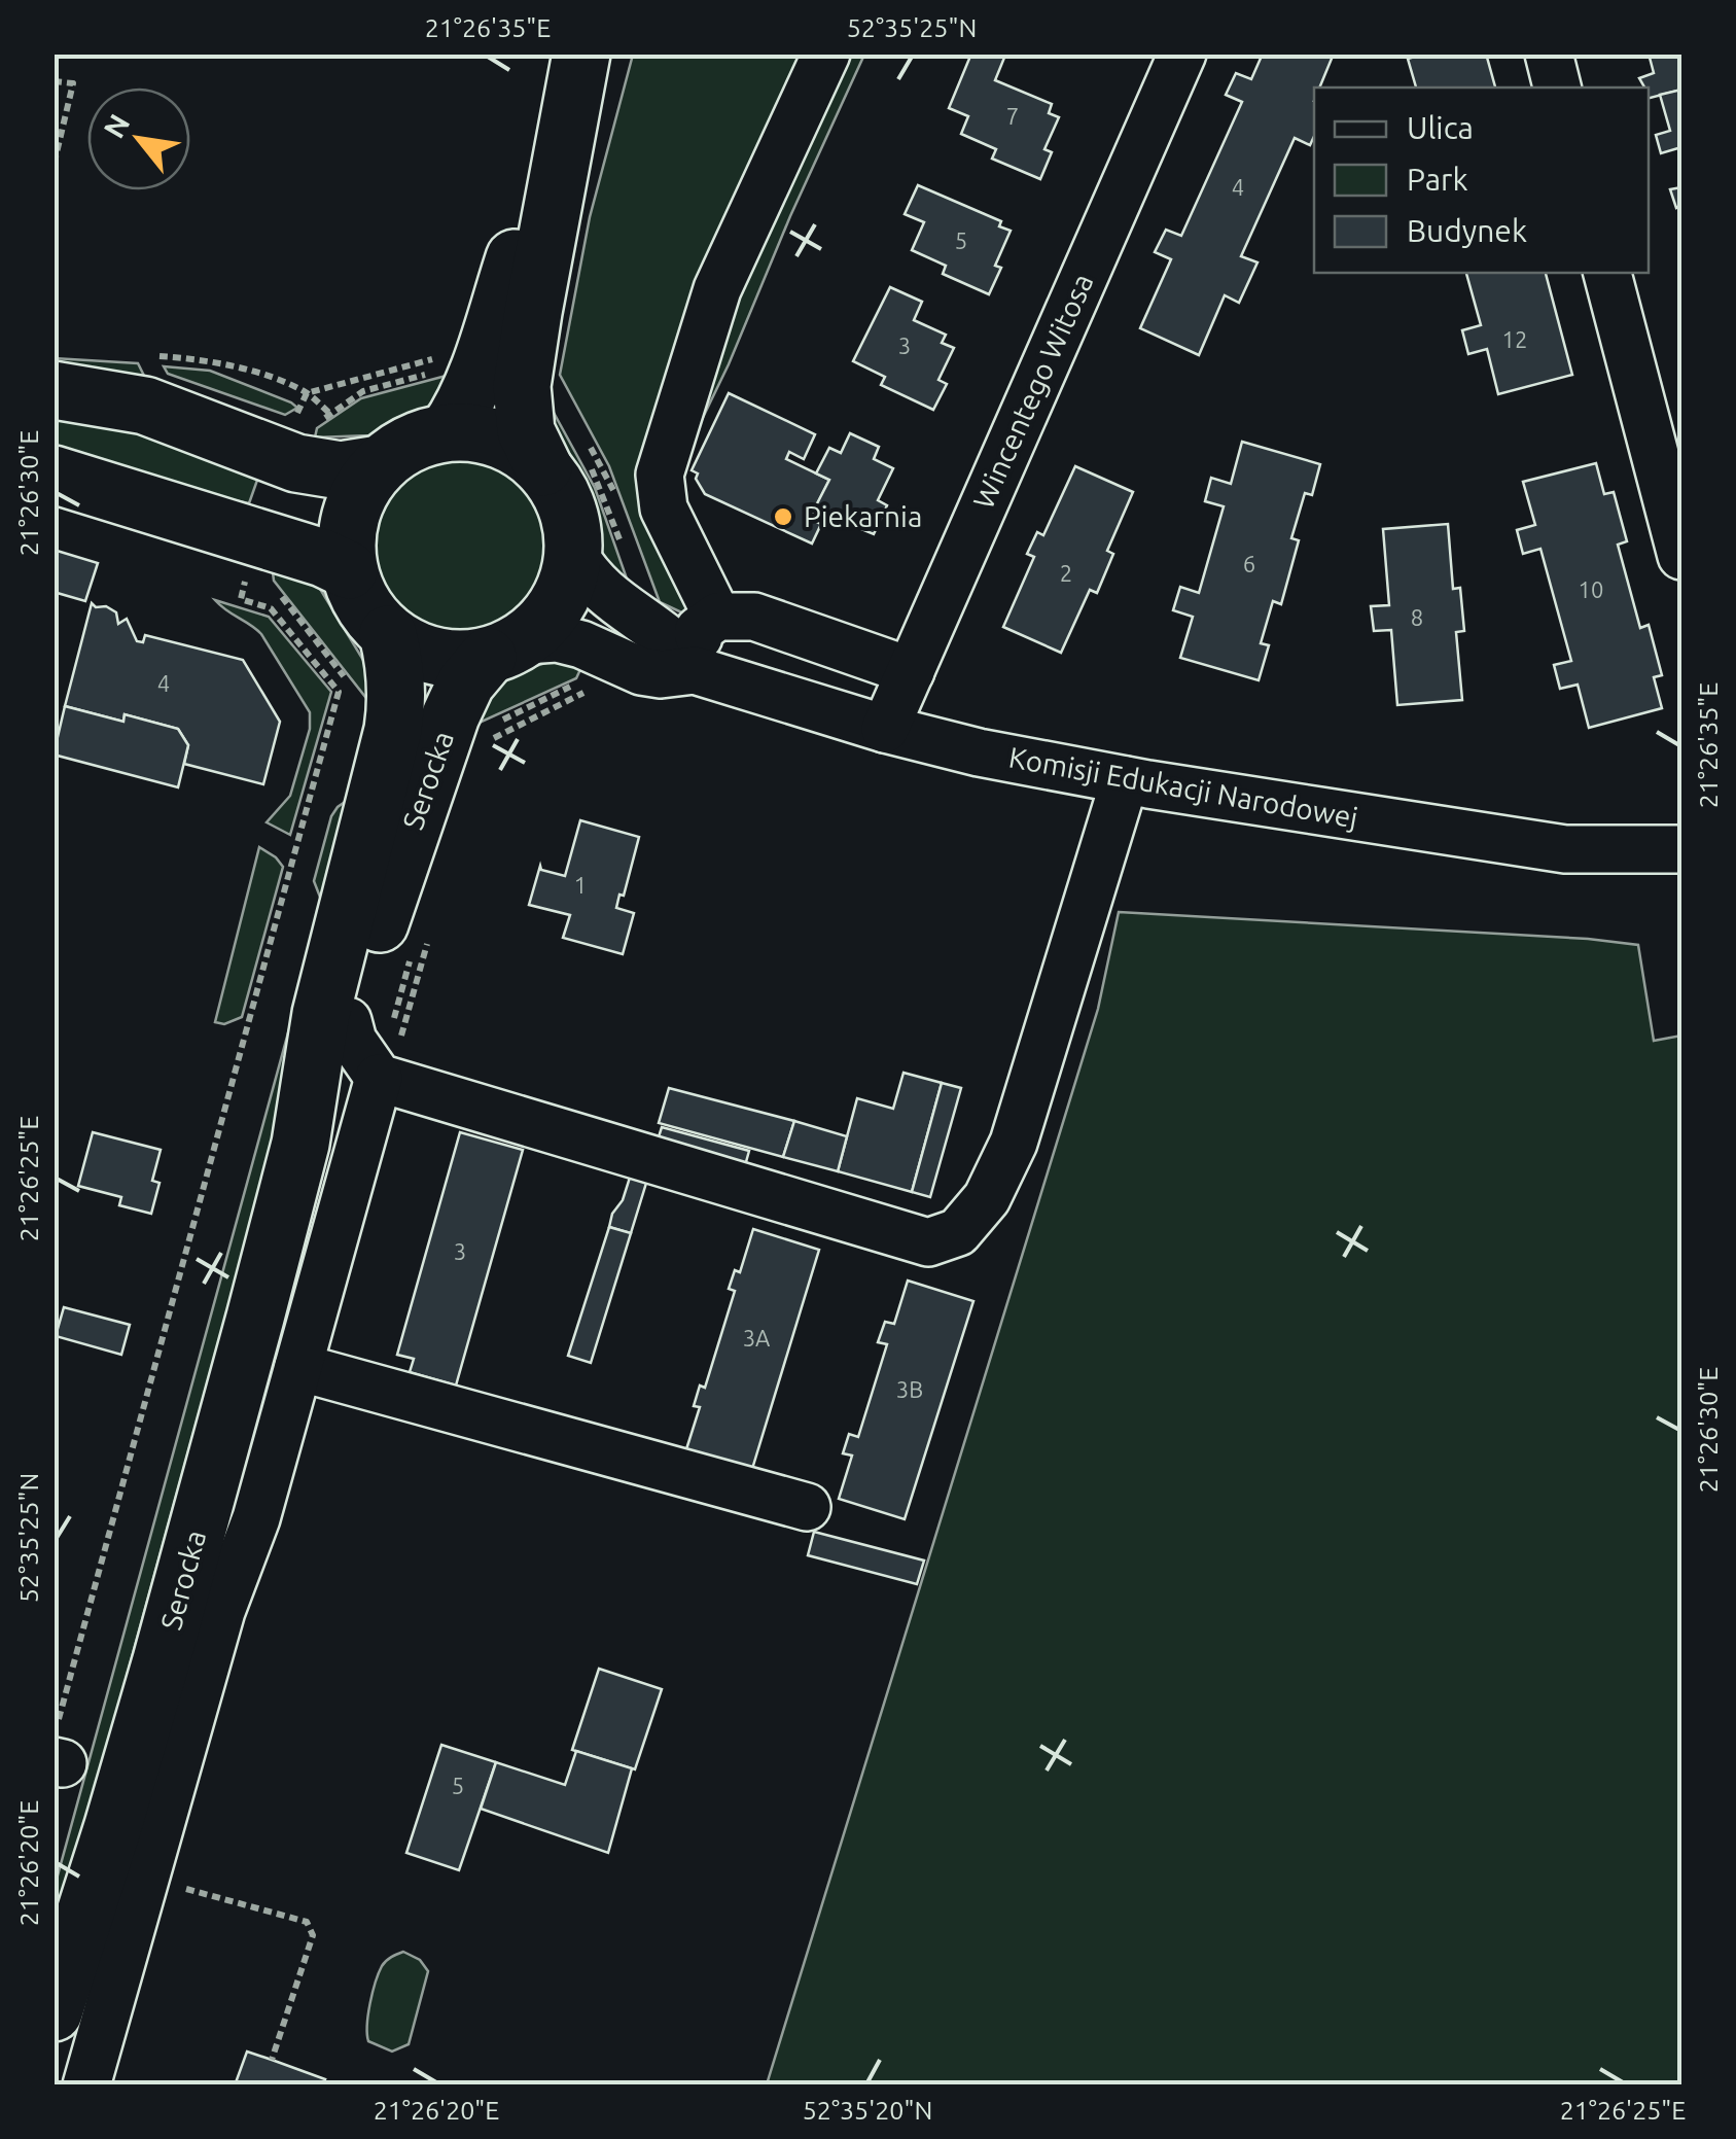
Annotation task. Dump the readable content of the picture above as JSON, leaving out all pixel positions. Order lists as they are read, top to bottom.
{
  "streets": {
    "main road": ["Serocka"],
    "street": ["Wincentego Witosa", "Komisji Edukacji Narodowej"]
  },
  "crossings": [
    ["Wincentego Witosa", "Komisji Edukacji Narodowej"],
    ["Serocka", "Komisji Edukacji Narodowej"]
  ],
  "places": ["Piekarnia"],
  "house_numbers": [
    "7",
    "4",
    "5",
    "12",
    "3",
    "6",
    "2",
    "10",
    "8",
    "4",
    "1",
    "3",
    "3A",
    "3B",
    "5"
  ],
  "legend": ["Ulica", "Park", "Budynek"],
  "north": "top left",
  "coordinates": [
    "21°26'35\"E",
    "52°35'25\"N",
    "21°26'30\"E",
    "21°26'25\"E",
    "21°26'20\"E",
    "52°35'20\"N"
  ]
}
